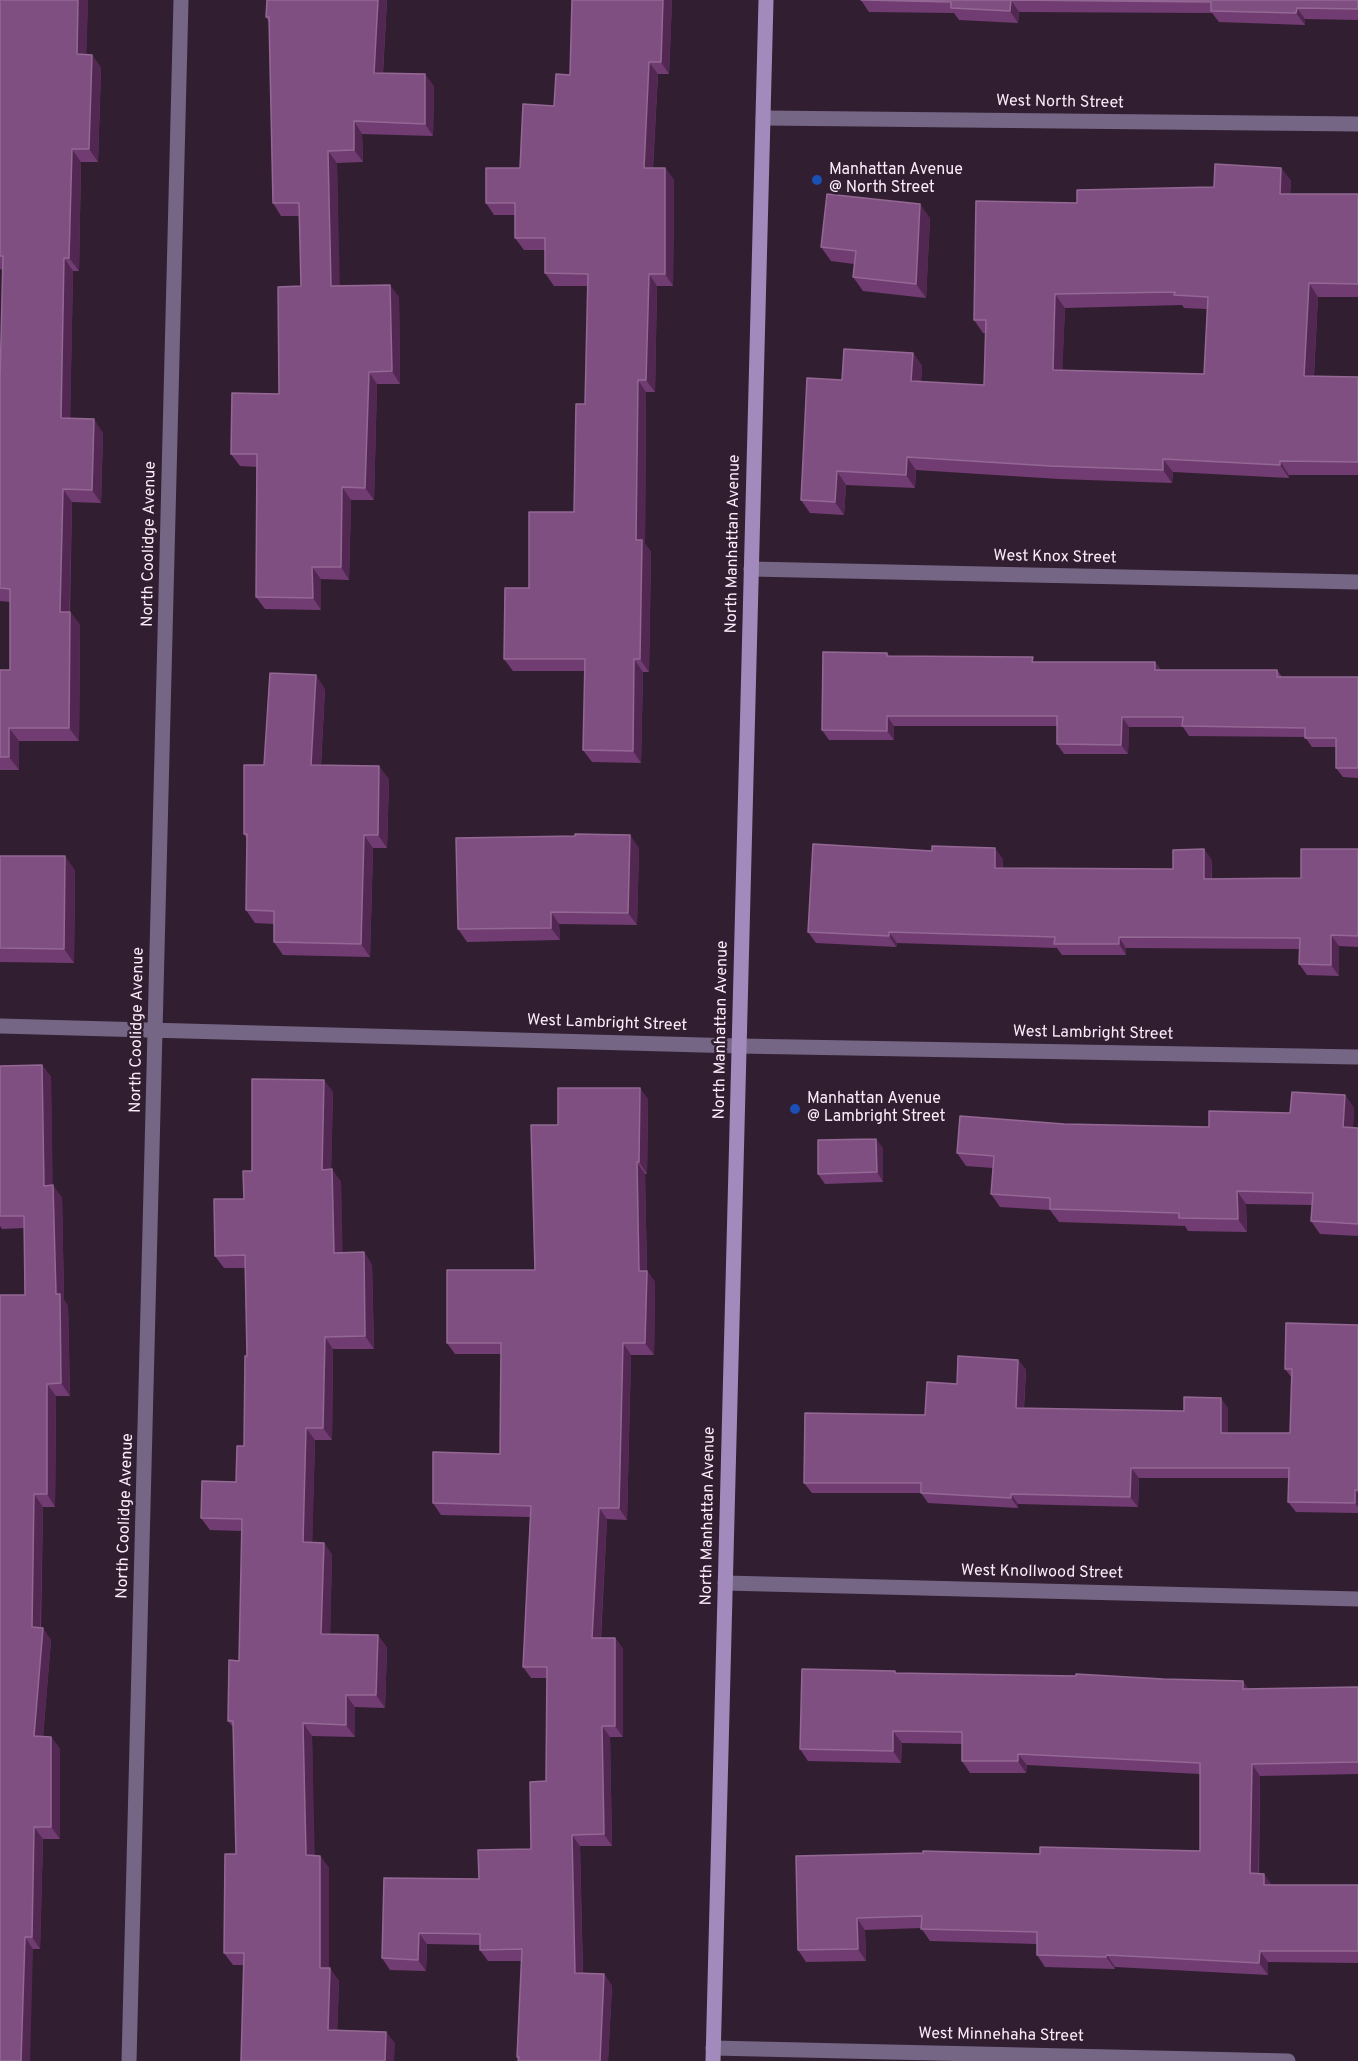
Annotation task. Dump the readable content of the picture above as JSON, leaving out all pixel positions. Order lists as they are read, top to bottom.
{
  "streets": {
    "street": [
      "West North Street",
      "North Coolidge Avenue",
      "North Manhattan Avenue",
      "West Knox Street",
      "West Lambright Street",
      "West Knollwood Street",
      "West Minnehaha Street"
    ]
  },
  "crossings": [
    ["West North Street", "North Manhattan Avenue"],
    ["North Coolidge Avenue", "West Lambright Street"],
    ["North Manhattan Avenue", "West Knox Street"],
    ["North Manhattan Avenue", "West Lambright Street"],
    ["North Manhattan Avenue", "West Knollwood Street"],
    ["North Manhattan Avenue", "West Minnehaha Street"]
  ],
  "places": ["Manhattan Avenue @ North Street", "Manhattan Avenue @ Lambright Street"]
}
